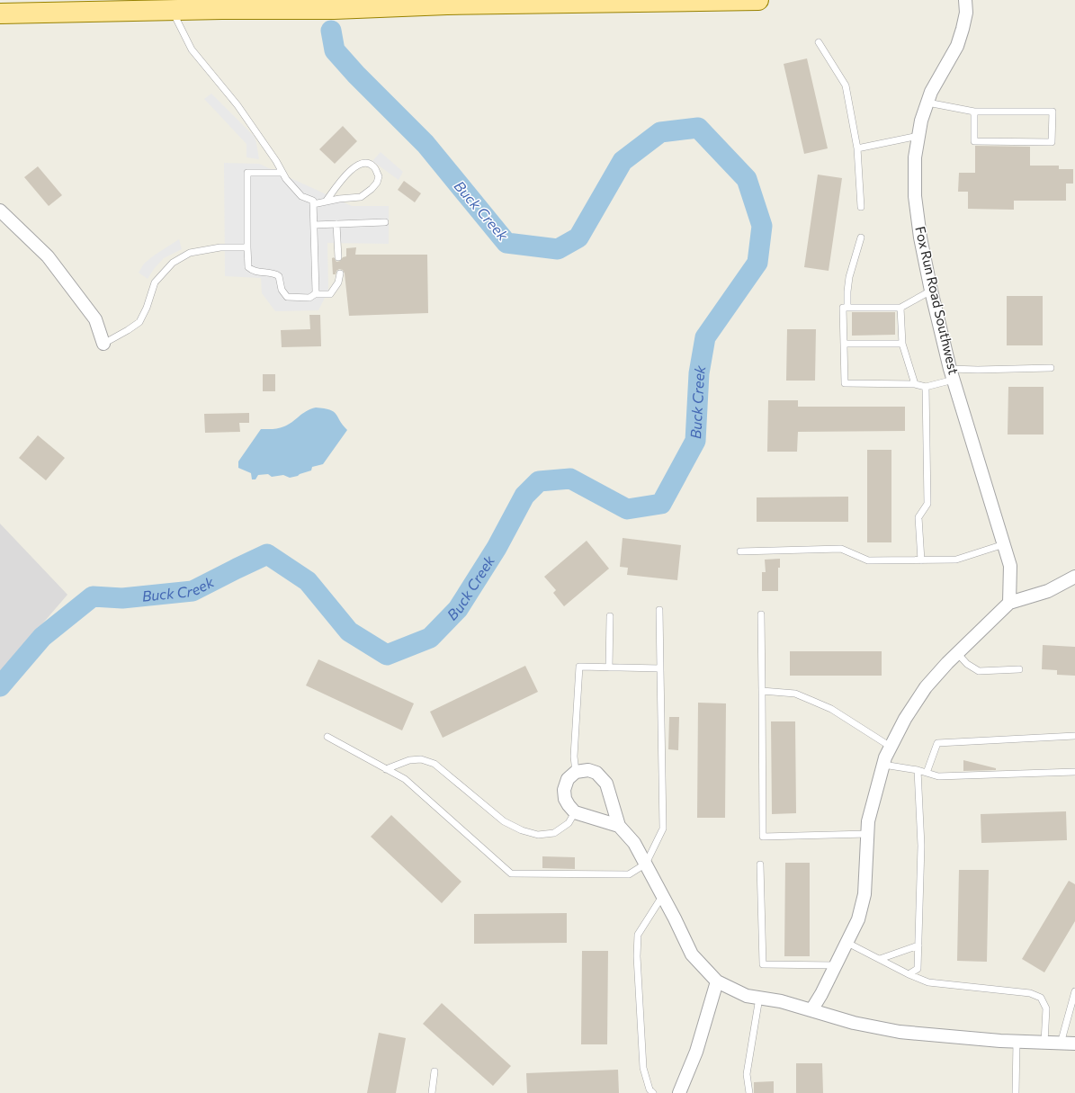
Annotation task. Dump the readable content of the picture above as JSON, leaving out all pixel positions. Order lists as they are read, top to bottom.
{
  "streets": {
    "street": ["Fox Run Road Southwest"]
  },
  "water": ["Buck Creek"]
}
